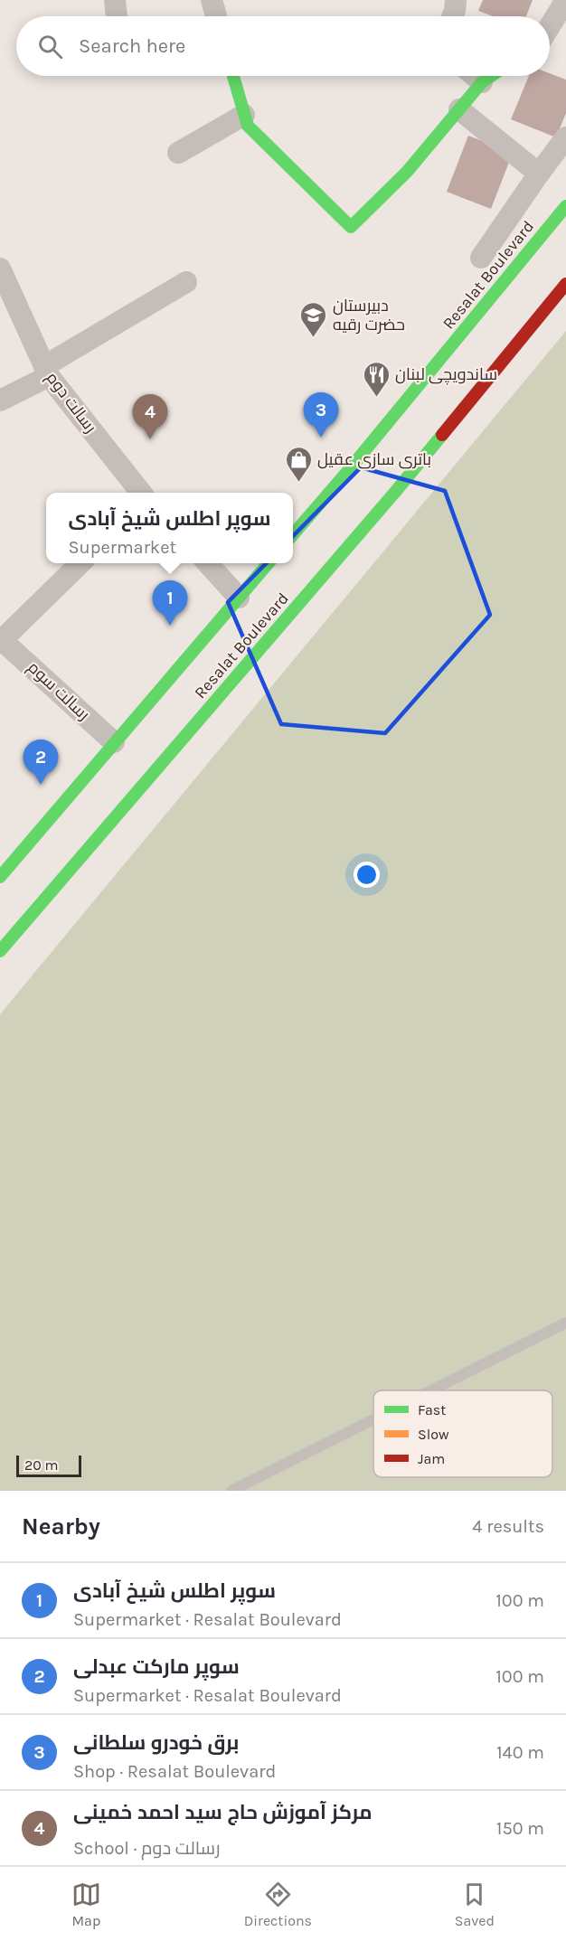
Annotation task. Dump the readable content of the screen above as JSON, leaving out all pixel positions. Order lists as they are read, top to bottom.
{
  "streets": {
    "main road": ["Resalat Boulevard"],
    "street": ["رسالت دوم", "رسالت سوم"]
  },
  "crossings": [
    ["Resalat Boulevard", "رسالت سوم"]
  ],
  "places": {
    "school or university": ["دبیرستان حضرت رقیه"],
    "restaurant": ["ساندویچی لبنان"],
    "shop": ["باتری سازی عقیل"]
  },
  "legend": ["Fast", "Slow", "Jam"],
  "scale_bar": "20 m",
  "page": {
    "search": "Search here",
    "pins": [
      "3",
      "4",
      "1",
      "2"
    ],
    "popup": ["سوپر اطلس شیخ آبادی", "Supermarket"],
    "scale": "20 m",
    "heading": ["Nearby", "4 results"],
    "list": [
      {
        "mark": "1",
        "name": "سوپر اطلس شیخ آبادی",
        "note": "Supermarket · Resalat Boulevard",
        "value": "100 m"
      },
      {
        "mark": "2",
        "name": "سوپر مارکت عبدلی",
        "note": "Supermarket · Resalat Boulevard",
        "value": "100 m"
      },
      {
        "mark": "3",
        "name": "برق خودرو سلطانی",
        "note": "Shop · Resalat Boulevard",
        "value": "140 m"
      },
      {
        "mark": "4",
        "name": "مرکز آموزش حاج سید احمد خمینی",
        "note": "School · رسالت دوم",
        "value": "150 m"
      }
    ],
    "nav": ["Map", "Directions", "Saved"]
  }
}
